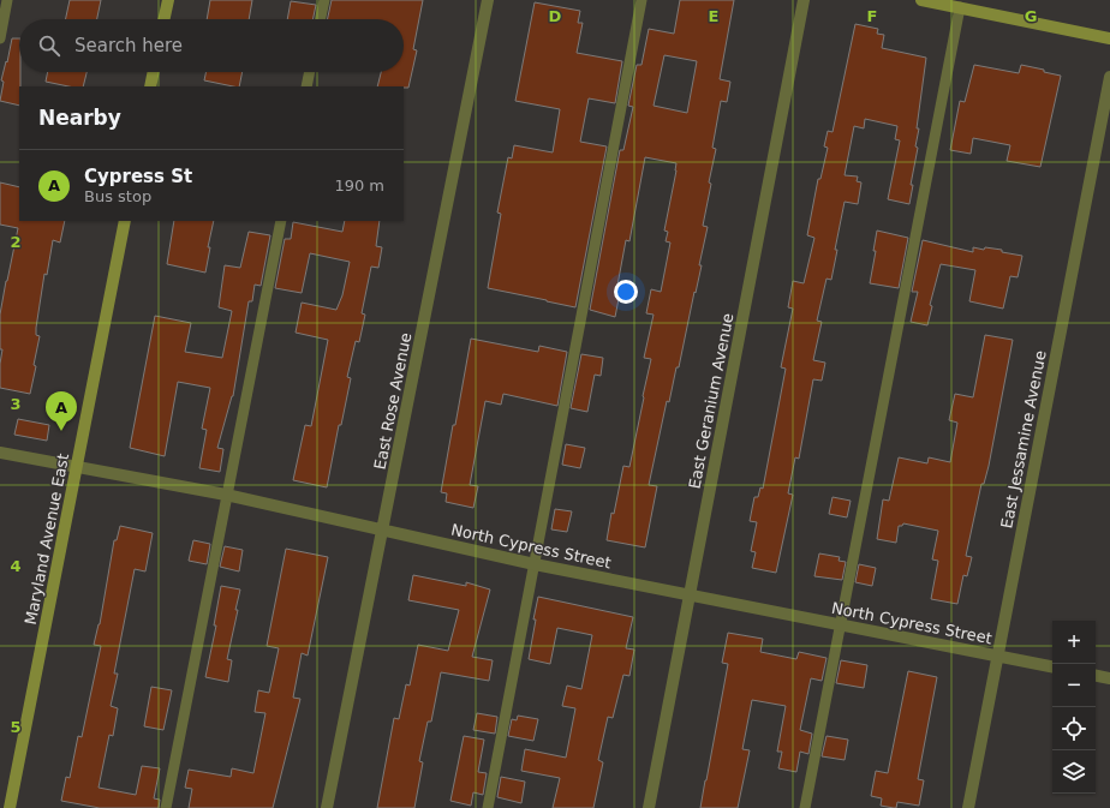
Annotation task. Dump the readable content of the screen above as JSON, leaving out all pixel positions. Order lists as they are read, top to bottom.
{
  "streets": {
    "main road": ["Maryland Avenue East"],
    "street": [
      "East Rose Avenue",
      "East Geranium Avenue",
      "East Jessamine Avenue",
      "North Cypress Street"
    ]
  },
  "crossings": [
    ["East Rose Avenue", "North Cypress Street"],
    ["East Geranium Avenue", "North Cypress Street"],
    ["East Jessamine Avenue", "North Cypress Street"],
    ["Maryland Avenue East", "North Cypress Street"]
  ],
  "page": {
    "search": "Search here",
    "heading": "Nearby",
    "list": [
      {
        "mark": "A",
        "name": "Cypress St",
        "note": "Bus stop",
        "value": "190 m"
      }
    ],
    "pins": "A",
    "map_buttons": ["+", "−"]
  },
  "grid": {
    "columns": [
      "D",
      "E",
      "F",
      "G"
    ],
    "rows": [
      "2",
      "3",
      "4",
      "5"
    ]
  }
}
